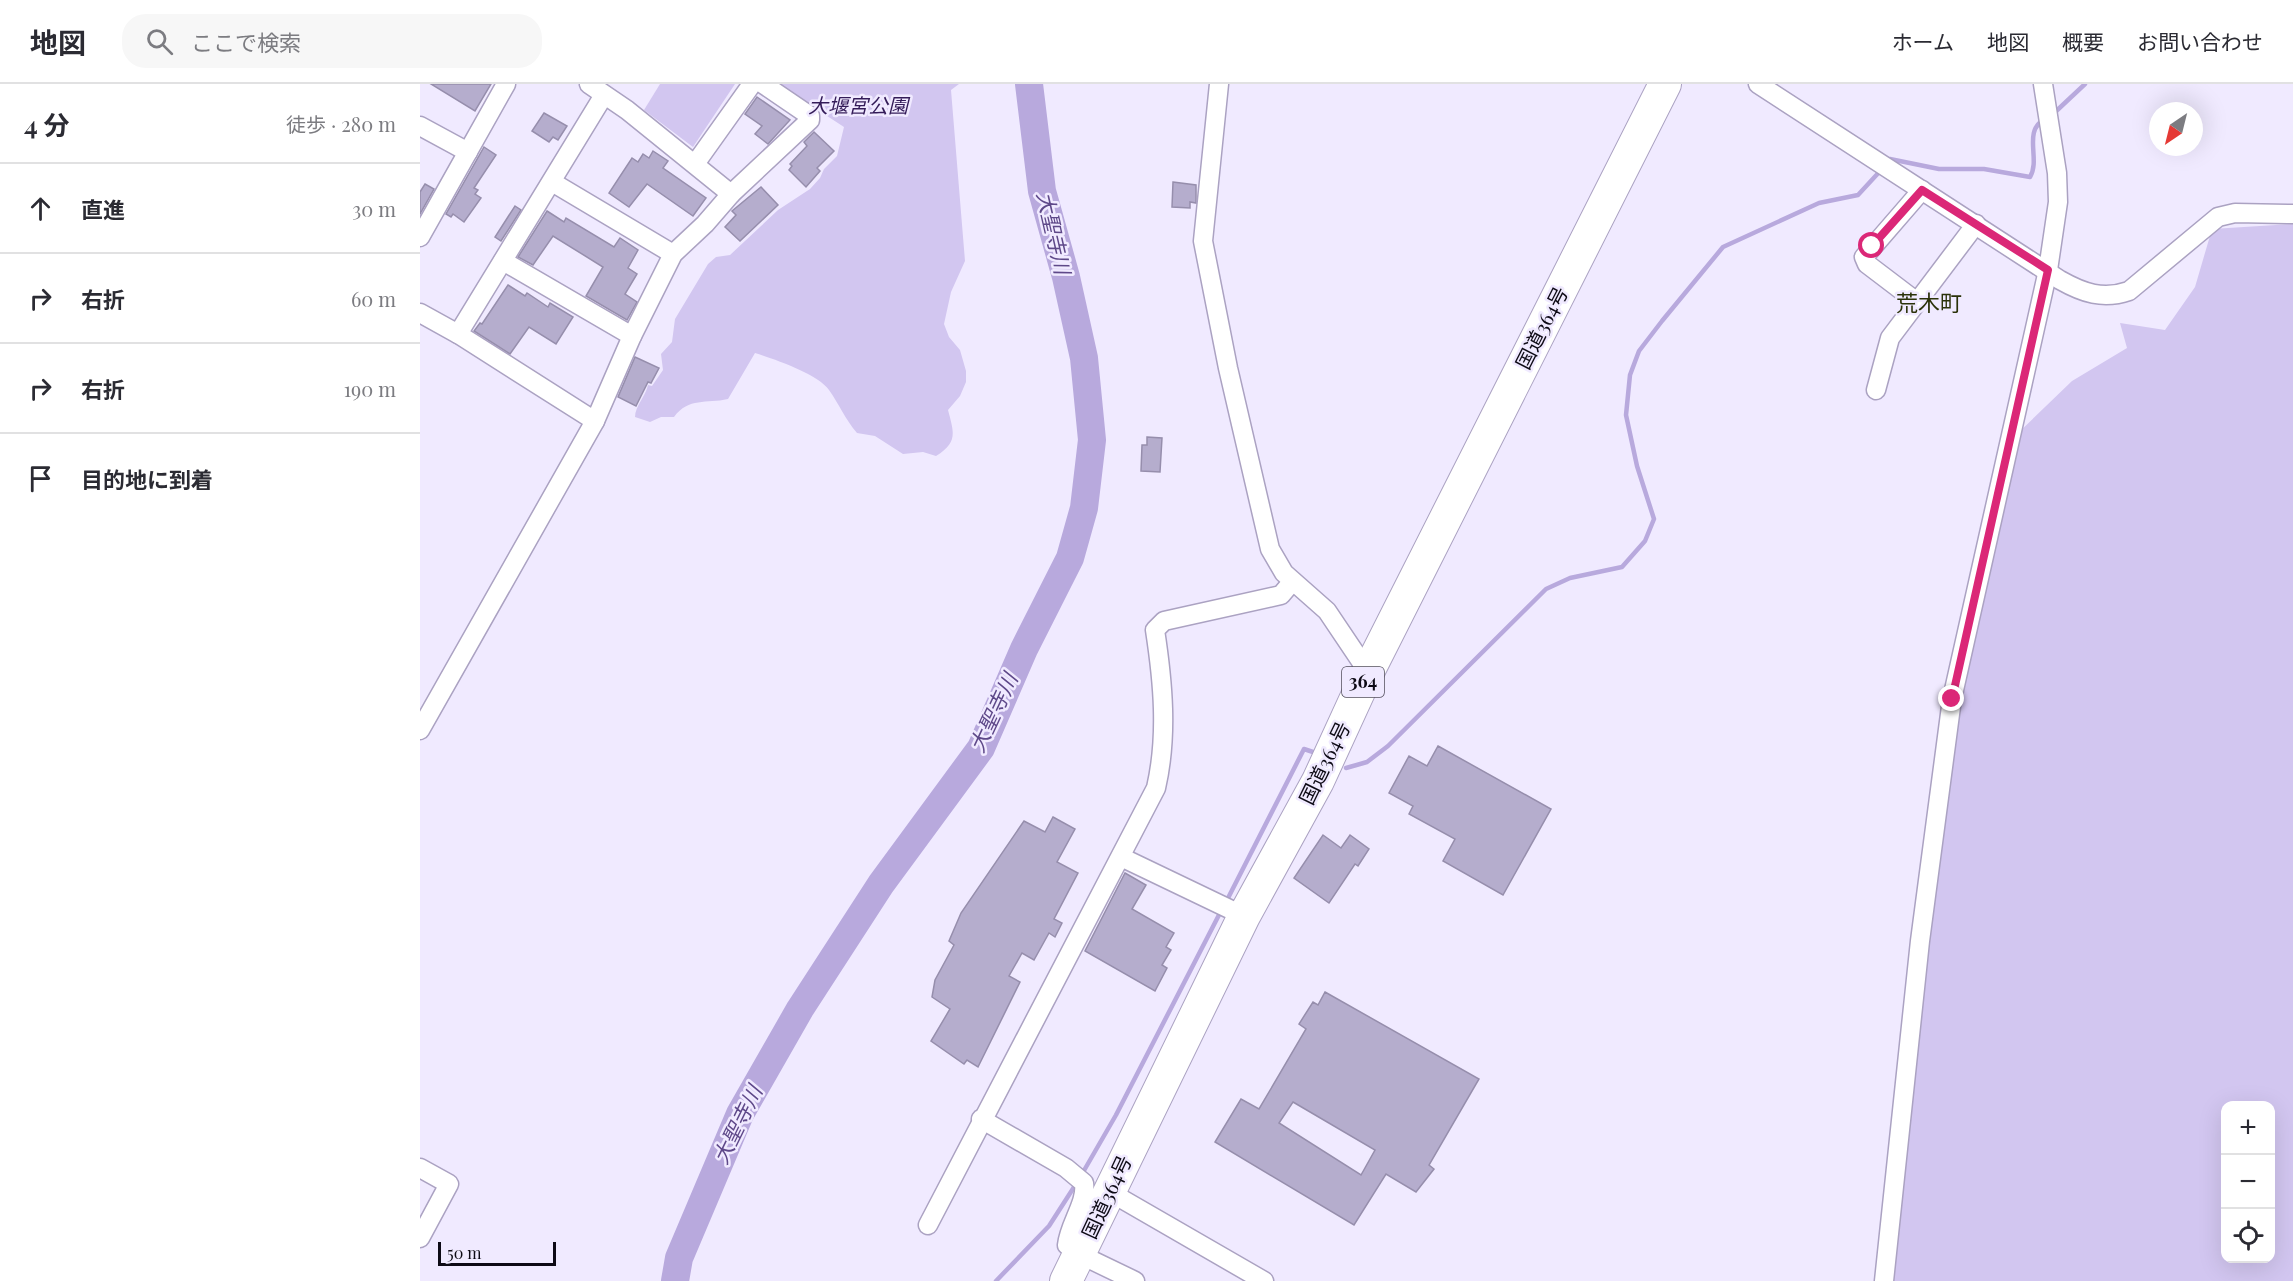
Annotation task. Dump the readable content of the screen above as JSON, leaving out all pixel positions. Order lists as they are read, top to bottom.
{
  "streets": {
    "highway": ["国道364号", "364"]
  },
  "districts": ["荒木町"],
  "water": ["大聖寺川"],
  "parks": ["大堰宮公園"],
  "scale_bar": "50 m",
  "north": "bottom left",
  "page": {
    "header": "地図",
    "search": "ここで検索",
    "nav": [
      "ホーム",
      "地図",
      "概要",
      "お問い合わせ"
    ],
    "heading": ["4 分", "徒歩 · 280 m"],
    "list": [
      ["直進", "30 m"],
      ["右折", "60 m"],
      ["右折", "190 m"],
      "目的地に到着"
    ],
    "map_buttons": ["+", "−"],
    "scale": "50 m"
  }
}
